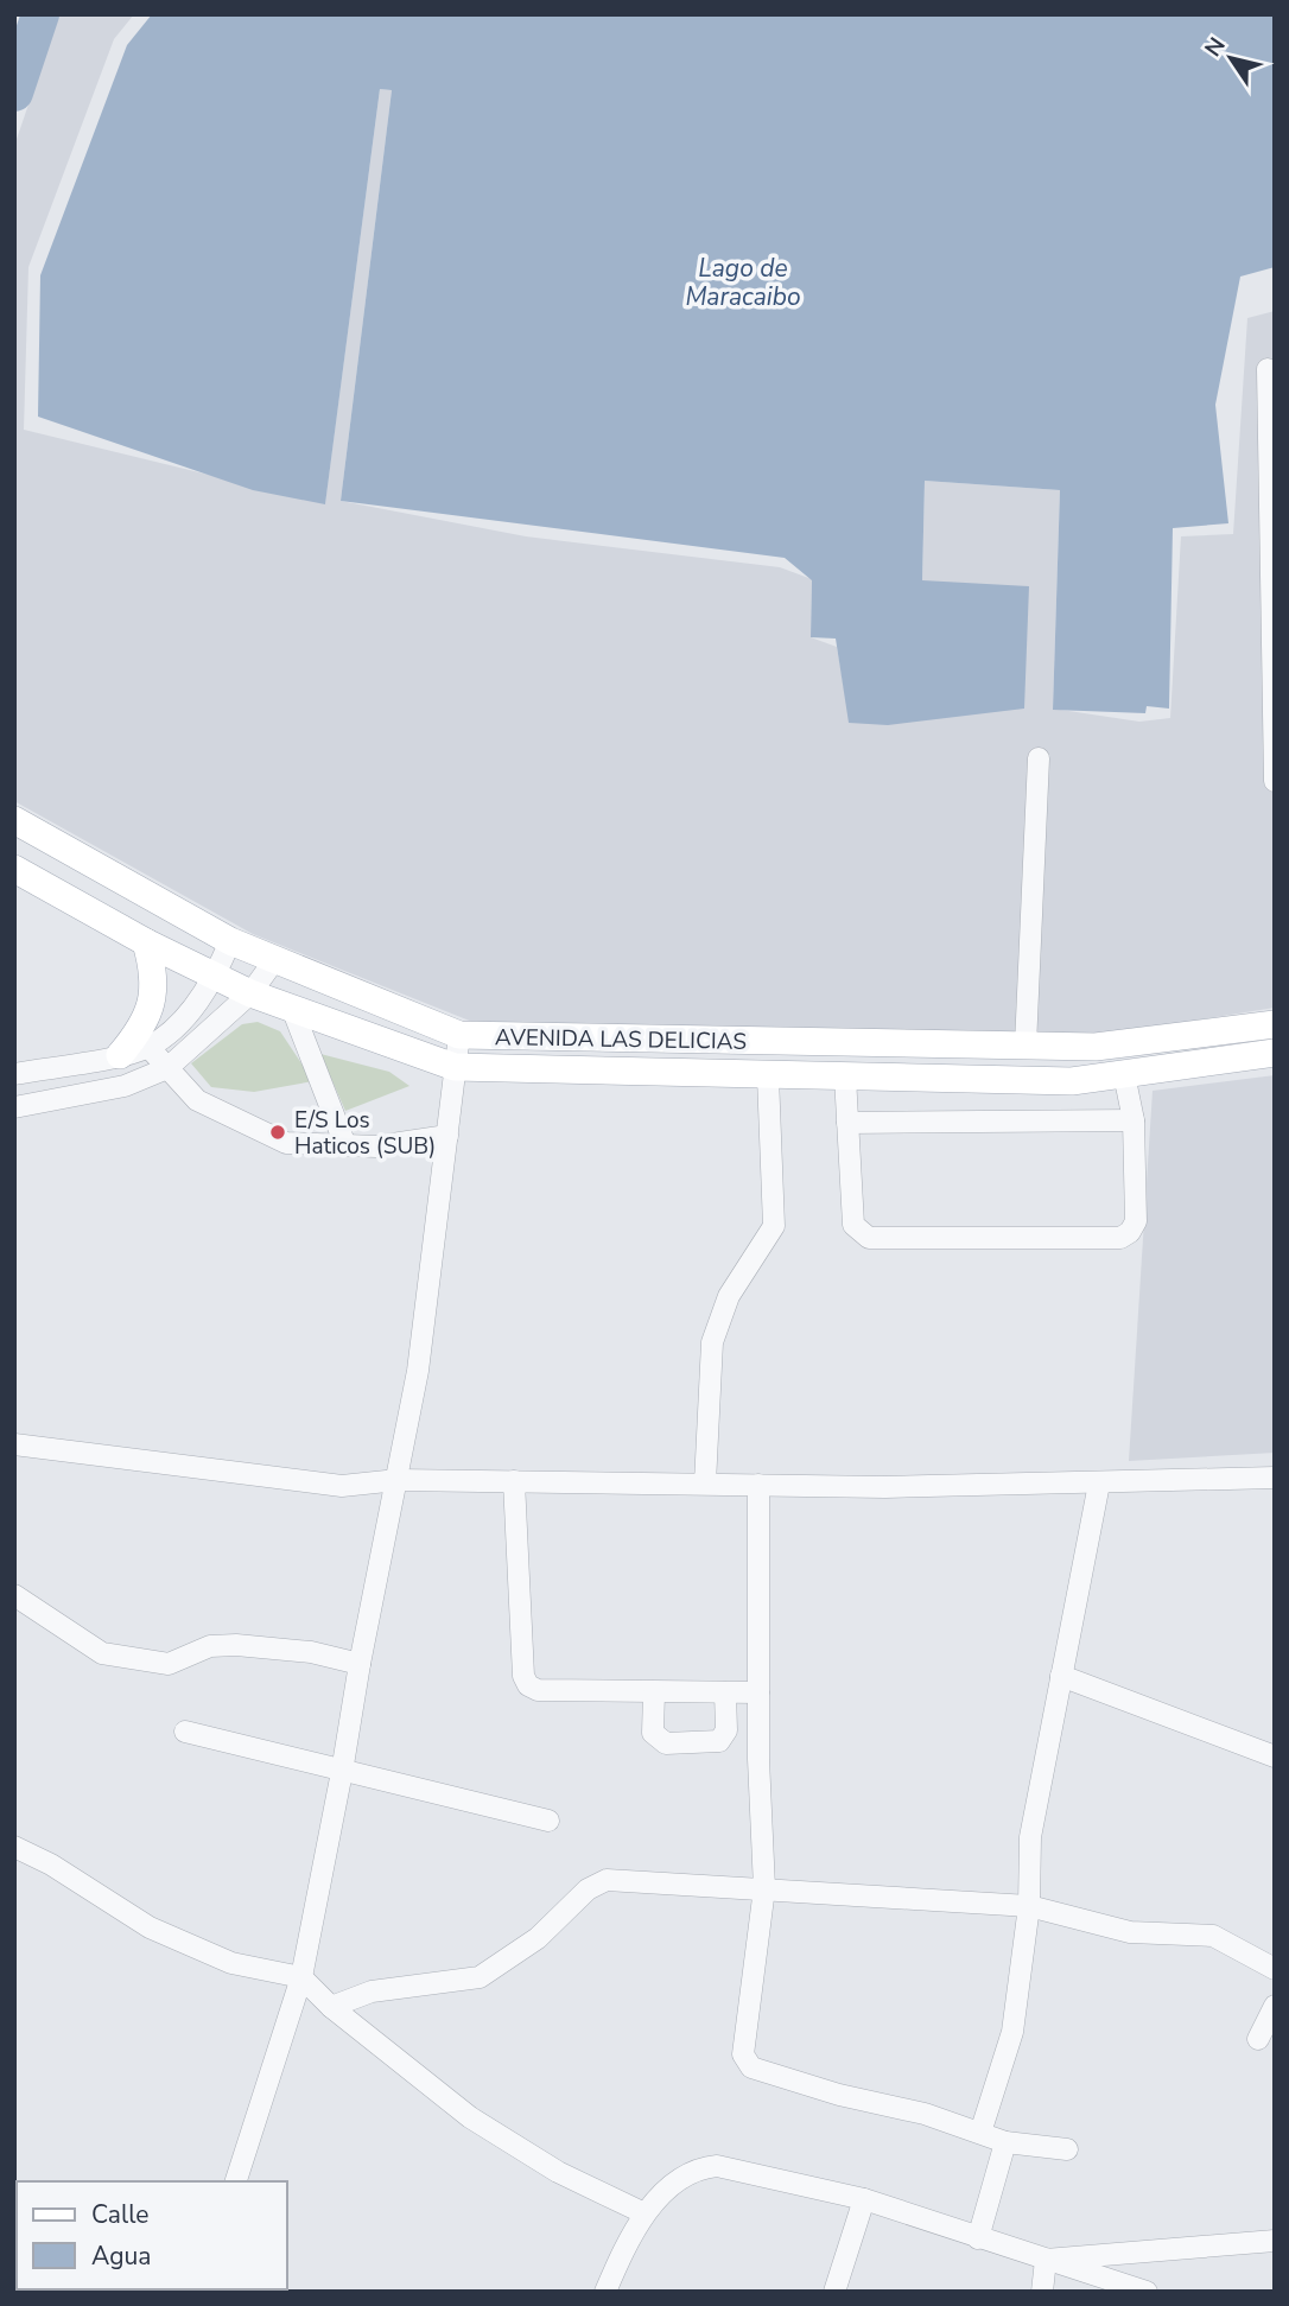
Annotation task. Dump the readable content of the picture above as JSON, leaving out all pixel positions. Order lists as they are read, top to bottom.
{
  "streets": {
    "main road": ["AVENIDA LAS DELICIAS"]
  },
  "water": ["Lago de Maracaibo"],
  "places": ["E/S Los Haticos (SUB)"],
  "legend": ["Calle", "Agua"],
  "north": "top left"
}
